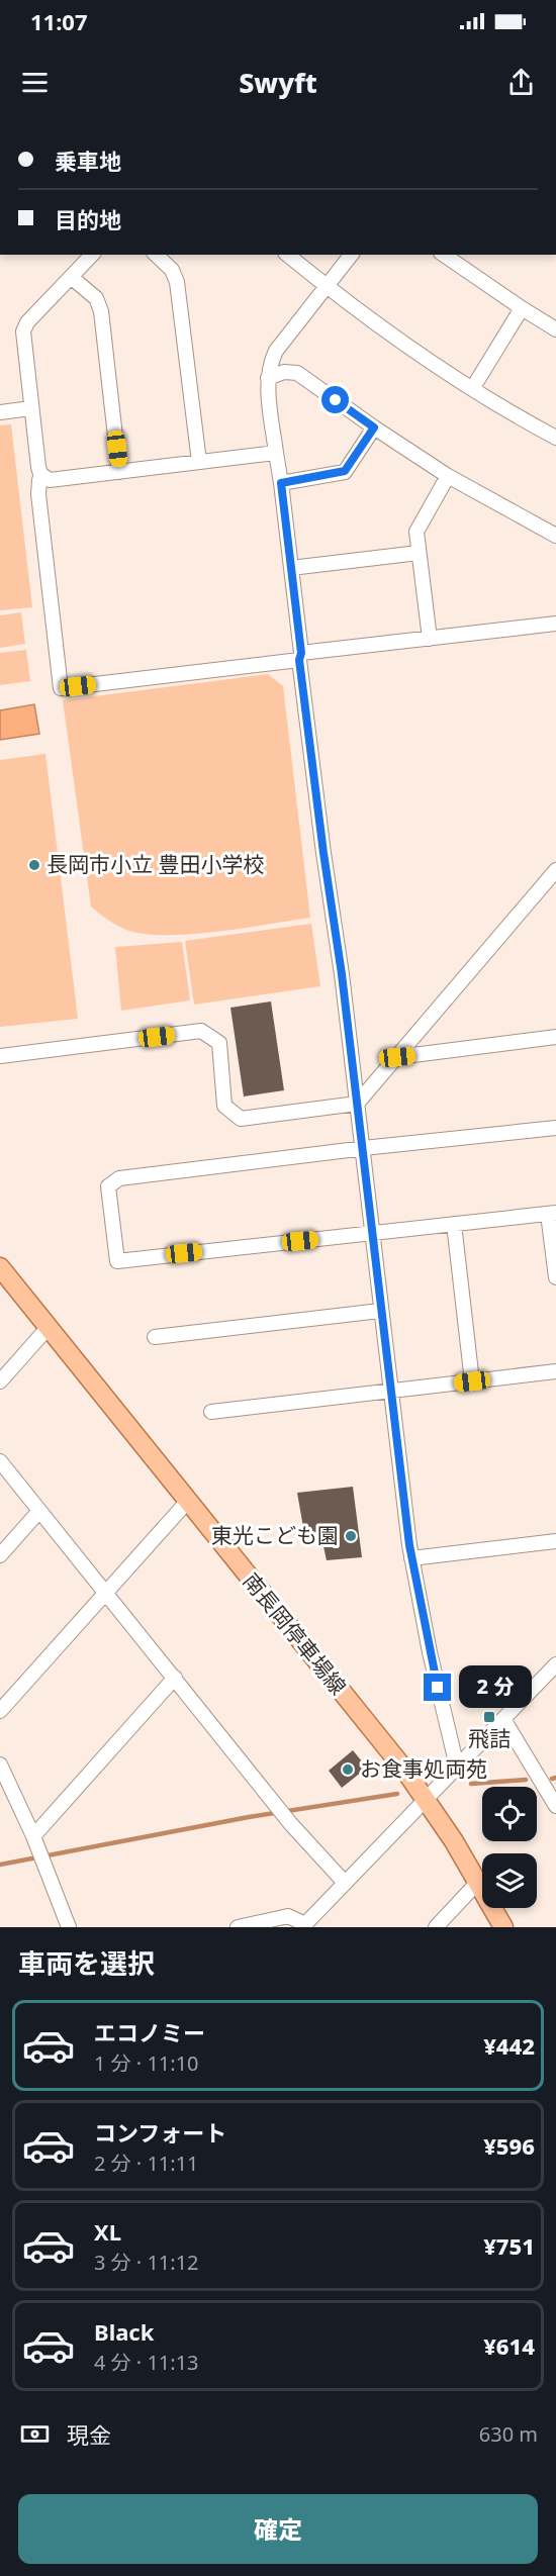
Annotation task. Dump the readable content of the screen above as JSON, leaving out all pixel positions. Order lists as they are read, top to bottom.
{
  "streets": {
    "main road": ["南長岡停車場線"]
  },
  "places": {
    "other": ["長岡市小立 豊田小学校", "東光こども園", "お食事処両苑"],
    "transit": ["飛詰"]
  },
  "page": {
    "status": "11:07",
    "header": "Swyft",
    "banner": ["乗車地", "目的地"],
    "bubble": "2 分",
    "heading": "車両を選択",
    "list": [
      {
        "name": "エコノミー",
        "note": "1 分 · 11:10",
        "value": "¥442"
      },
      {
        "name": "コンフォート",
        "note": "2 分 · 11:11",
        "value": "¥596"
      },
      {
        "name": "XL",
        "note": "3 分 · 11:12",
        "value": "¥751"
      },
      {
        "name": "Black",
        "note": "4 分 · 11:13",
        "value": "¥614"
      }
    ],
    "pay": ["現金", "630 m"],
    "buttons": "確定"
  }
}
